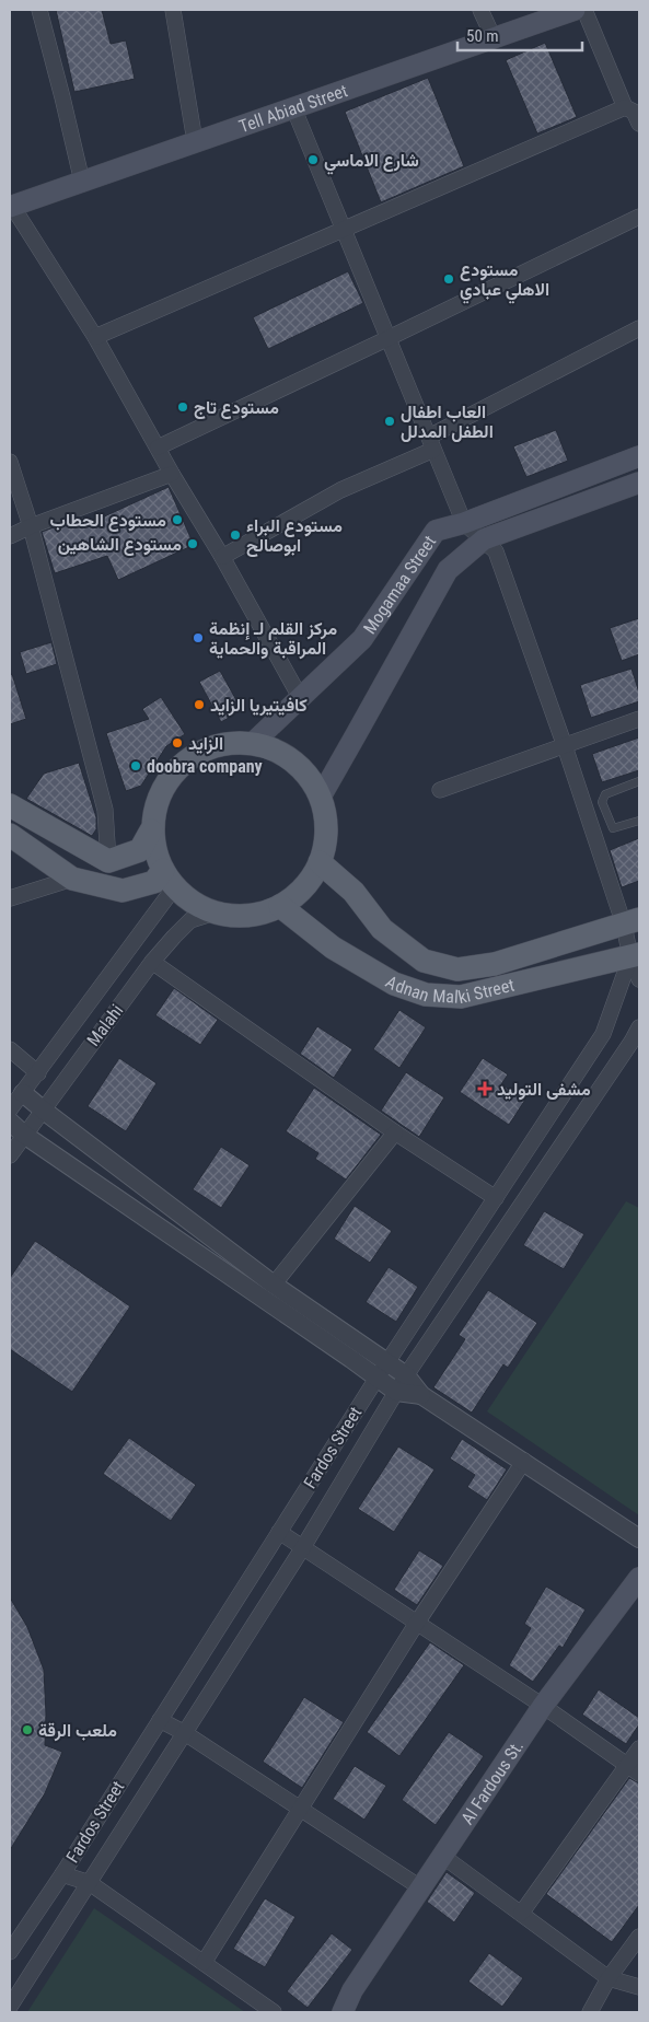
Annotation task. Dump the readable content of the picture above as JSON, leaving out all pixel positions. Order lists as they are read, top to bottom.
{
  "streets": {
    "main road": [
      "Tell Abiad Street",
      "Mogamaa Street",
      "Adnan Malki Street",
      "Al Fardous St."
    ],
    "street": ["Malahi", "Fardos Street"]
  },
  "crossings": [
    ["Mogamaa Street", "Adnan Malki Street"],
    ["Mogamaa Street", "Malahi"],
    ["Adnan Malki Street", "Malahi"],
    ["Adnan Malki Street", "Fardos Street"]
  ],
  "places": {
    "other": [
      "شارع الاماسي",
      "مستودع الاهلي عبادي",
      "مستودع تاج",
      "العاب اطفال الطفل المدلل",
      "مستودع الحطاب",
      "مستودع البراء ابوصالح",
      "مستودع الشاهين",
      "مركز القلم لـ إنظمة المراقبة والحماية",
      "كافيتيريا الزايد",
      "الزايد",
      "doobra company",
      "ملعب الرقة"
    ],
    "health": ["مشفى التوليد"]
  },
  "scale_bar": "50 m"
}
